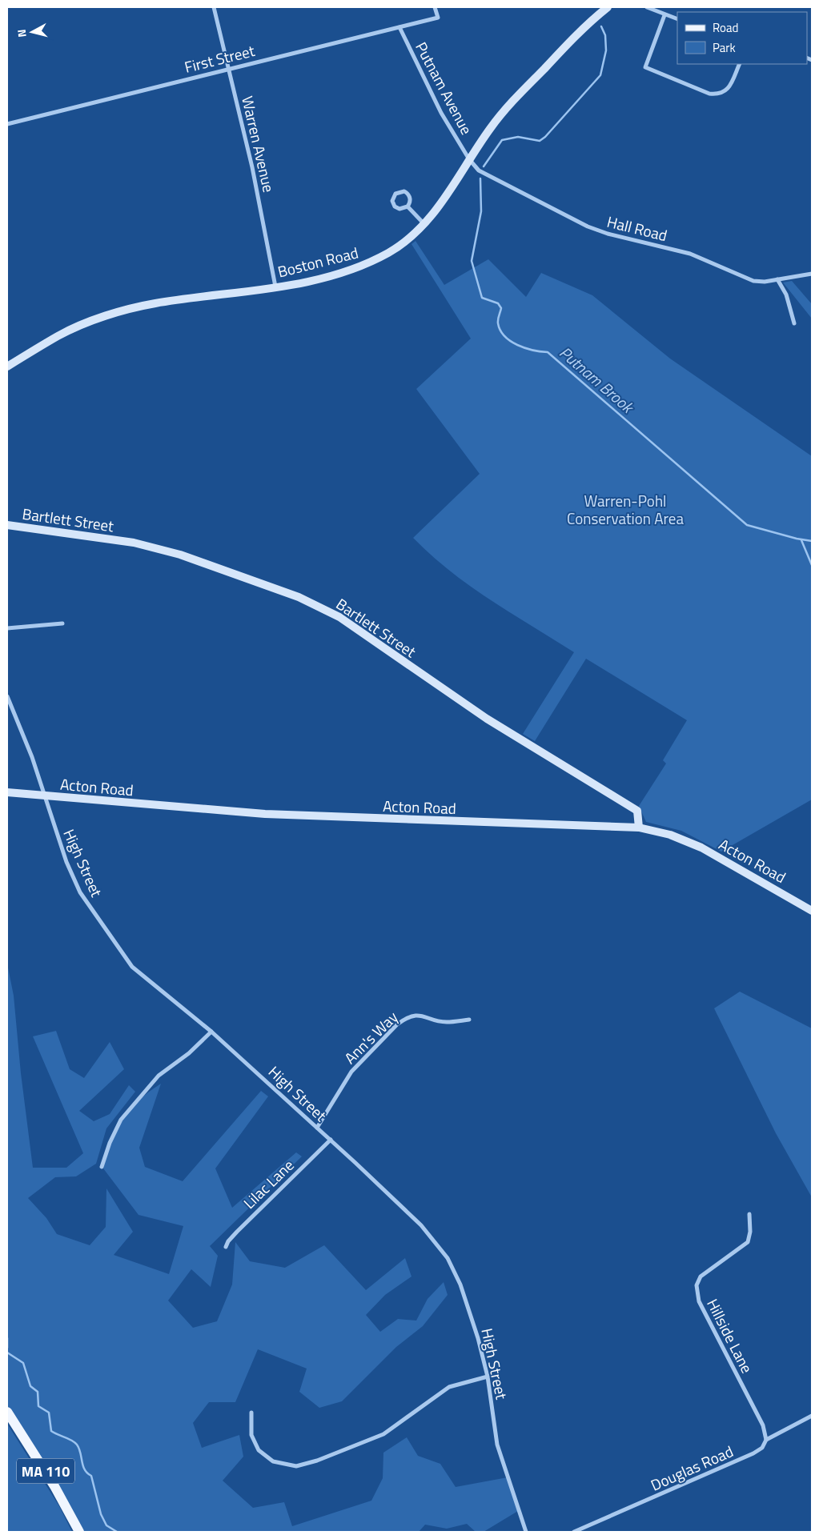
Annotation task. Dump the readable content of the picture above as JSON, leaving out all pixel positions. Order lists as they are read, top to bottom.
{
  "streets": {
    "main road": [
      "Boston Road",
      "Bartlett Street",
      "Acton Road",
      "MA 110"
    ],
    "street": [
      "First Street",
      "Putnam Avenue",
      "Warren Avenue",
      "Hall Road",
      "High Street",
      "Ann's Way",
      "Lilac Lane",
      "Hillside Lane",
      "Douglas Road"
    ]
  },
  "crossings": [
    ["First Street", "Putnam Avenue"],
    ["First Street", "Warren Avenue"],
    ["Putnam Avenue", "Hall Road"],
    ["Putnam Avenue", "Boston Road"],
    ["Warren Avenue", "Boston Road"],
    ["Hall Road", "Boston Road"],
    ["Bartlett Street", "Acton Road"],
    ["Acton Road", "High Street"],
    ["High Street", "Ann's Way"],
    ["High Street", "Lilac Lane"],
    ["Hillside Lane", "Douglas Road"]
  ],
  "water": ["Putnam Brook"],
  "parks": ["Warren-Pohl Conservation Area"],
  "legend": ["Road", "Park"],
  "north": "left"
}
